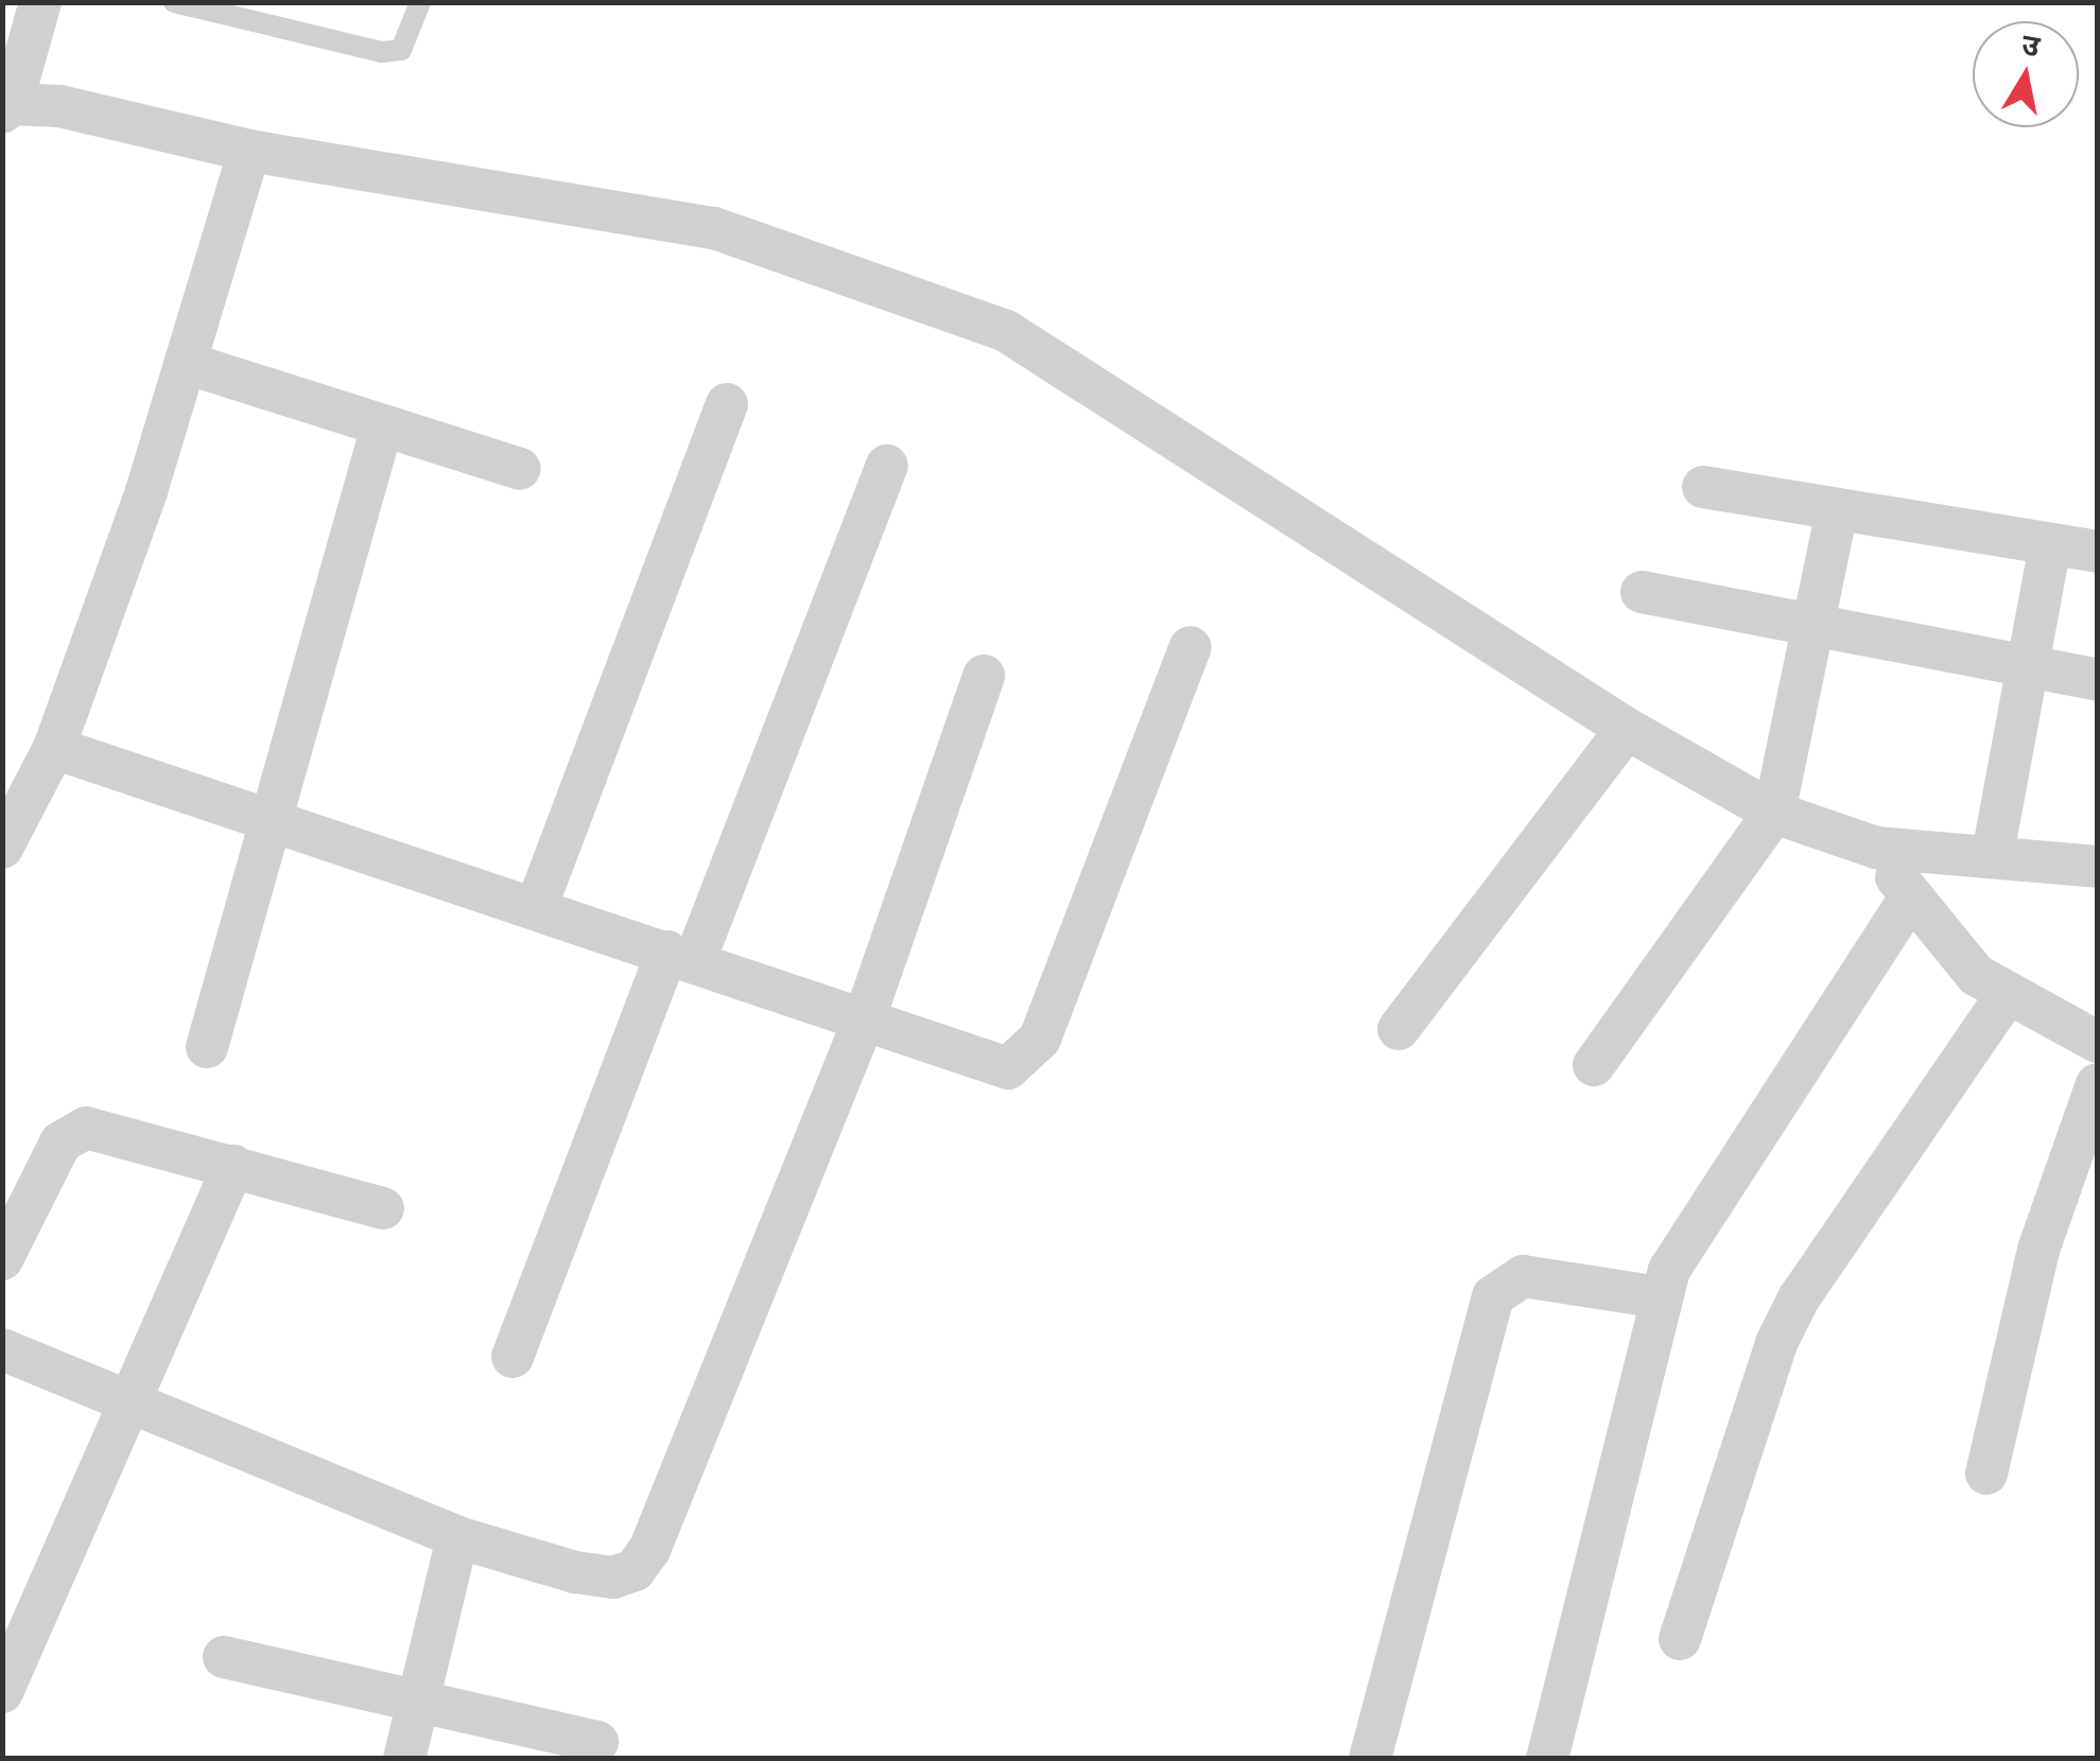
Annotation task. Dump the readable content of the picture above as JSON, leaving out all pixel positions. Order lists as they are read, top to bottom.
{
  "north": "top"
}
